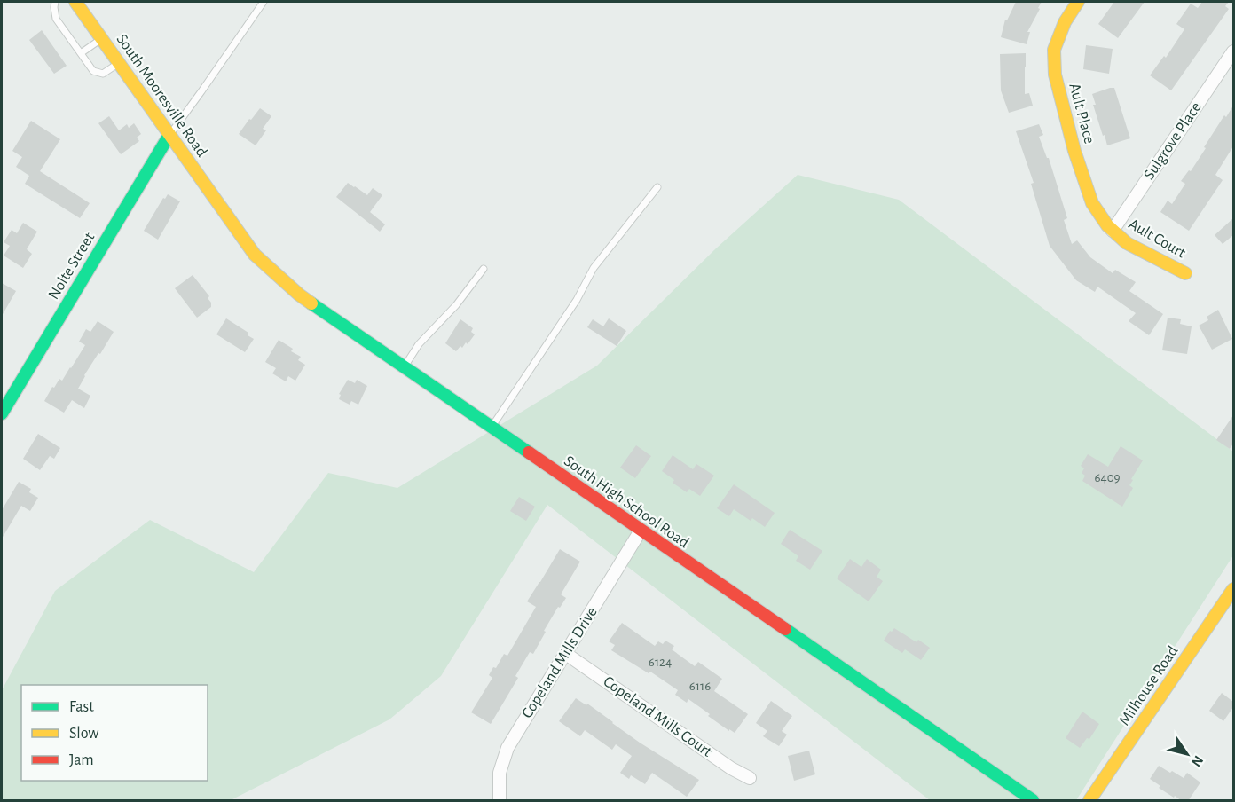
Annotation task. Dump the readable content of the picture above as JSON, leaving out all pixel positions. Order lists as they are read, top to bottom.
{
  "streets": {
    "main road": [
      "South Mooresville Road",
      "Ault Place",
      "Ault Court",
      "Nolte Street",
      "South High School Road",
      "Milhouse Road"
    ],
    "street": ["Sulgrove Place", "Copeland Mills Drive", "Copeland Mills Court"]
  },
  "crossings": [
    ["South Mooresville Road", "Nolte Street"],
    ["South Mooresville Road", "South High School Road"],
    ["Ault Place", "Sulgrove Place"],
    ["Ault Place", "Ault Court"],
    ["Sulgrove Place", "Ault Court"],
    ["South High School Road", "Copeland Mills Drive"],
    ["Copeland Mills Drive", "Copeland Mills Court"]
  ],
  "house_numbers": ["6409", "6124", "6116"],
  "legend": ["Fast", "Slow", "Jam"],
  "north": "bottom right"
}
